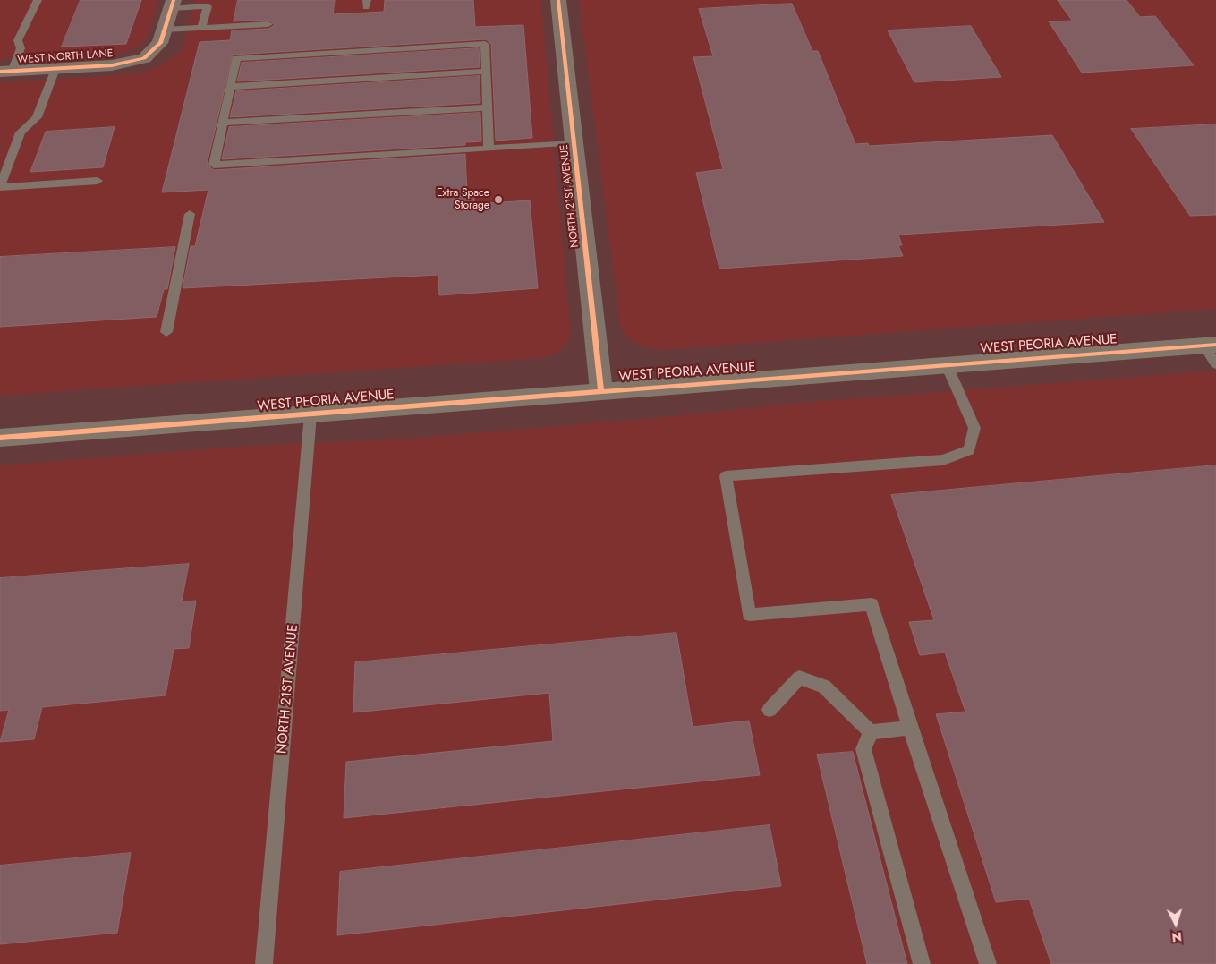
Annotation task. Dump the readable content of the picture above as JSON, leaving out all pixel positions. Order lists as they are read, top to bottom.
{
  "streets": {
    "main road": ["WEST PEORIA AVENUE"],
    "street": ["WEST NORTH LANE", "NORTH 21ST AVENUE"]
  },
  "crossings": [
    ["NORTH 21ST AVENUE", "WEST PEORIA AVENUE"]
  ],
  "places": ["Extra Space Storage"],
  "north": "bottom"
}
